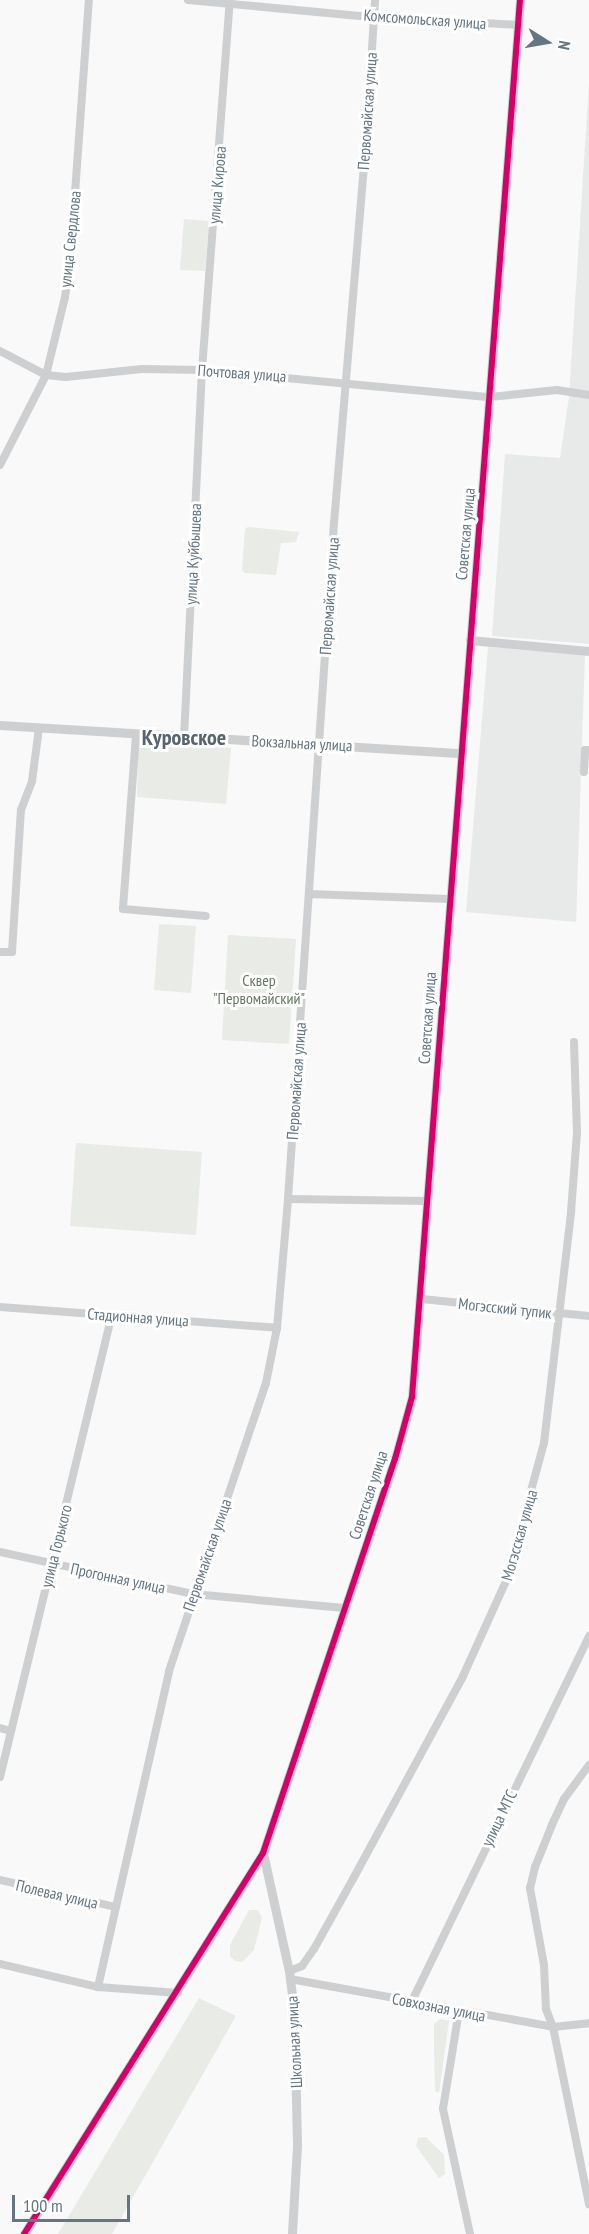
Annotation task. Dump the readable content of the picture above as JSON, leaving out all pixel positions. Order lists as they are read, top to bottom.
{
  "streets": {
    "street": [
      "Комсомольская улица",
      "Первомайская улица",
      "улица Кирова",
      "улица Свердлова",
      "Почтовая улица",
      "Советская улица",
      "улица Куйбышева",
      "Вокзальная улица",
      "Могэсский тупик",
      "Стадионная улица",
      "Могэсская улица",
      "улица Горького",
      "Прогонная улица",
      "улица МТС",
      "Полевая улица",
      "Совхозная улица",
      "Школьная улица"
    ]
  },
  "crossings": [
    ["Комсомольская улица", "Первомайская улица"],
    ["Комсомольская улица", "улица Кирова"],
    ["Комсомольская улица", "Советская улица"],
    ["Первомайская улица", "Почтовая улица"],
    ["Первомайская улица", "Вокзальная улица"],
    ["Первомайская улица", "Стадионная улица"],
    ["Первомайская улица", "Прогонная улица"],
    ["Первомайская улица", "Полевая улица"],
    ["улица Кирова", "Почтовая улица"],
    ["улица Кирова", "улица Куйбышева"],
    ["улица Свердлова", "Почтовая улица"],
    ["Почтовая улица", "Советская улица"],
    ["Почтовая улица", "улица Куйбышева"],
    ["Советская улица", "Вокзальная улица"],
    ["Советская улица", "Могэсский тупик"],
    ["Советская улица", "Прогонная улица"],
    ["Советская улица", "Школьная улица"],
    ["улица Куйбышева", "Вокзальная улица"],
    ["Могэсский тупик", "Могэсская улица"],
    ["Стадионная улица", "улица Горького"],
    ["Могэсская улица", "Совхозная улица"],
    ["Могэсская улица", "Школьная улица"],
    ["улица Горького", "Прогонная улица"],
    ["улица МТС", "Совхозная улица"],
    ["Совхозная улица", "Школьная улица"]
  ],
  "districts": ["Куровское"],
  "parks": ["Сквер \"Первомайский\""],
  "scale_bar": "100 m",
  "north": "right"
}
